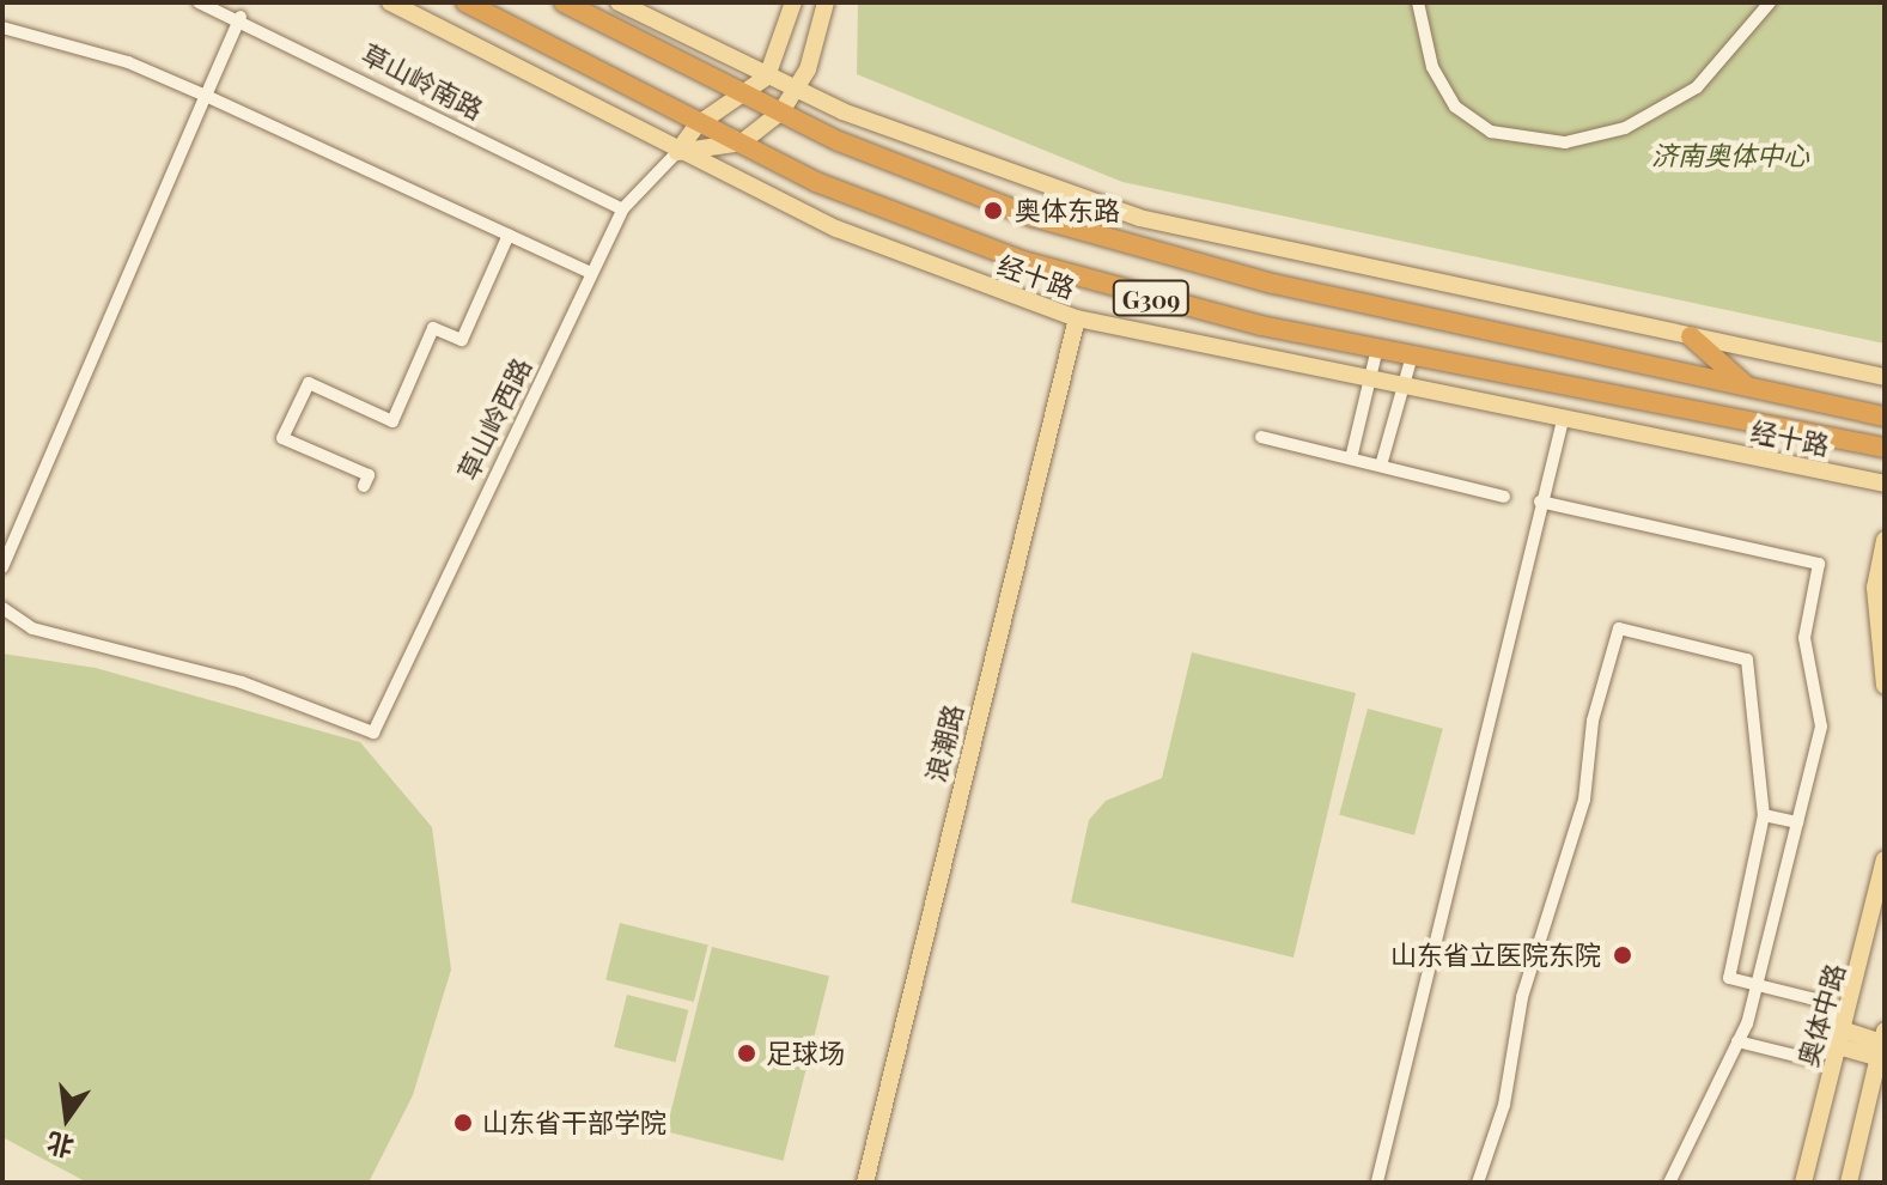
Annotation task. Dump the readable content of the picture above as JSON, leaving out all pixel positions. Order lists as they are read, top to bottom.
{
  "streets": {
    "highway": ["经十路", "G309"],
    "main road": ["浪潮路", "奥体中路"],
    "street": ["草山岭南路", "草山岭西路"]
  },
  "crossings": [
    ["草山岭南路", "草山岭西路"],
    ["经十路", "草山岭西路"],
    ["经十路", "浪潮路"]
  ],
  "parks": ["济南奥体中心"],
  "places": [
    "奥体东路",
    "山东省立医院东院",
    "足球场",
    "山东省干部学院"
  ],
  "north": "bottom"
}
